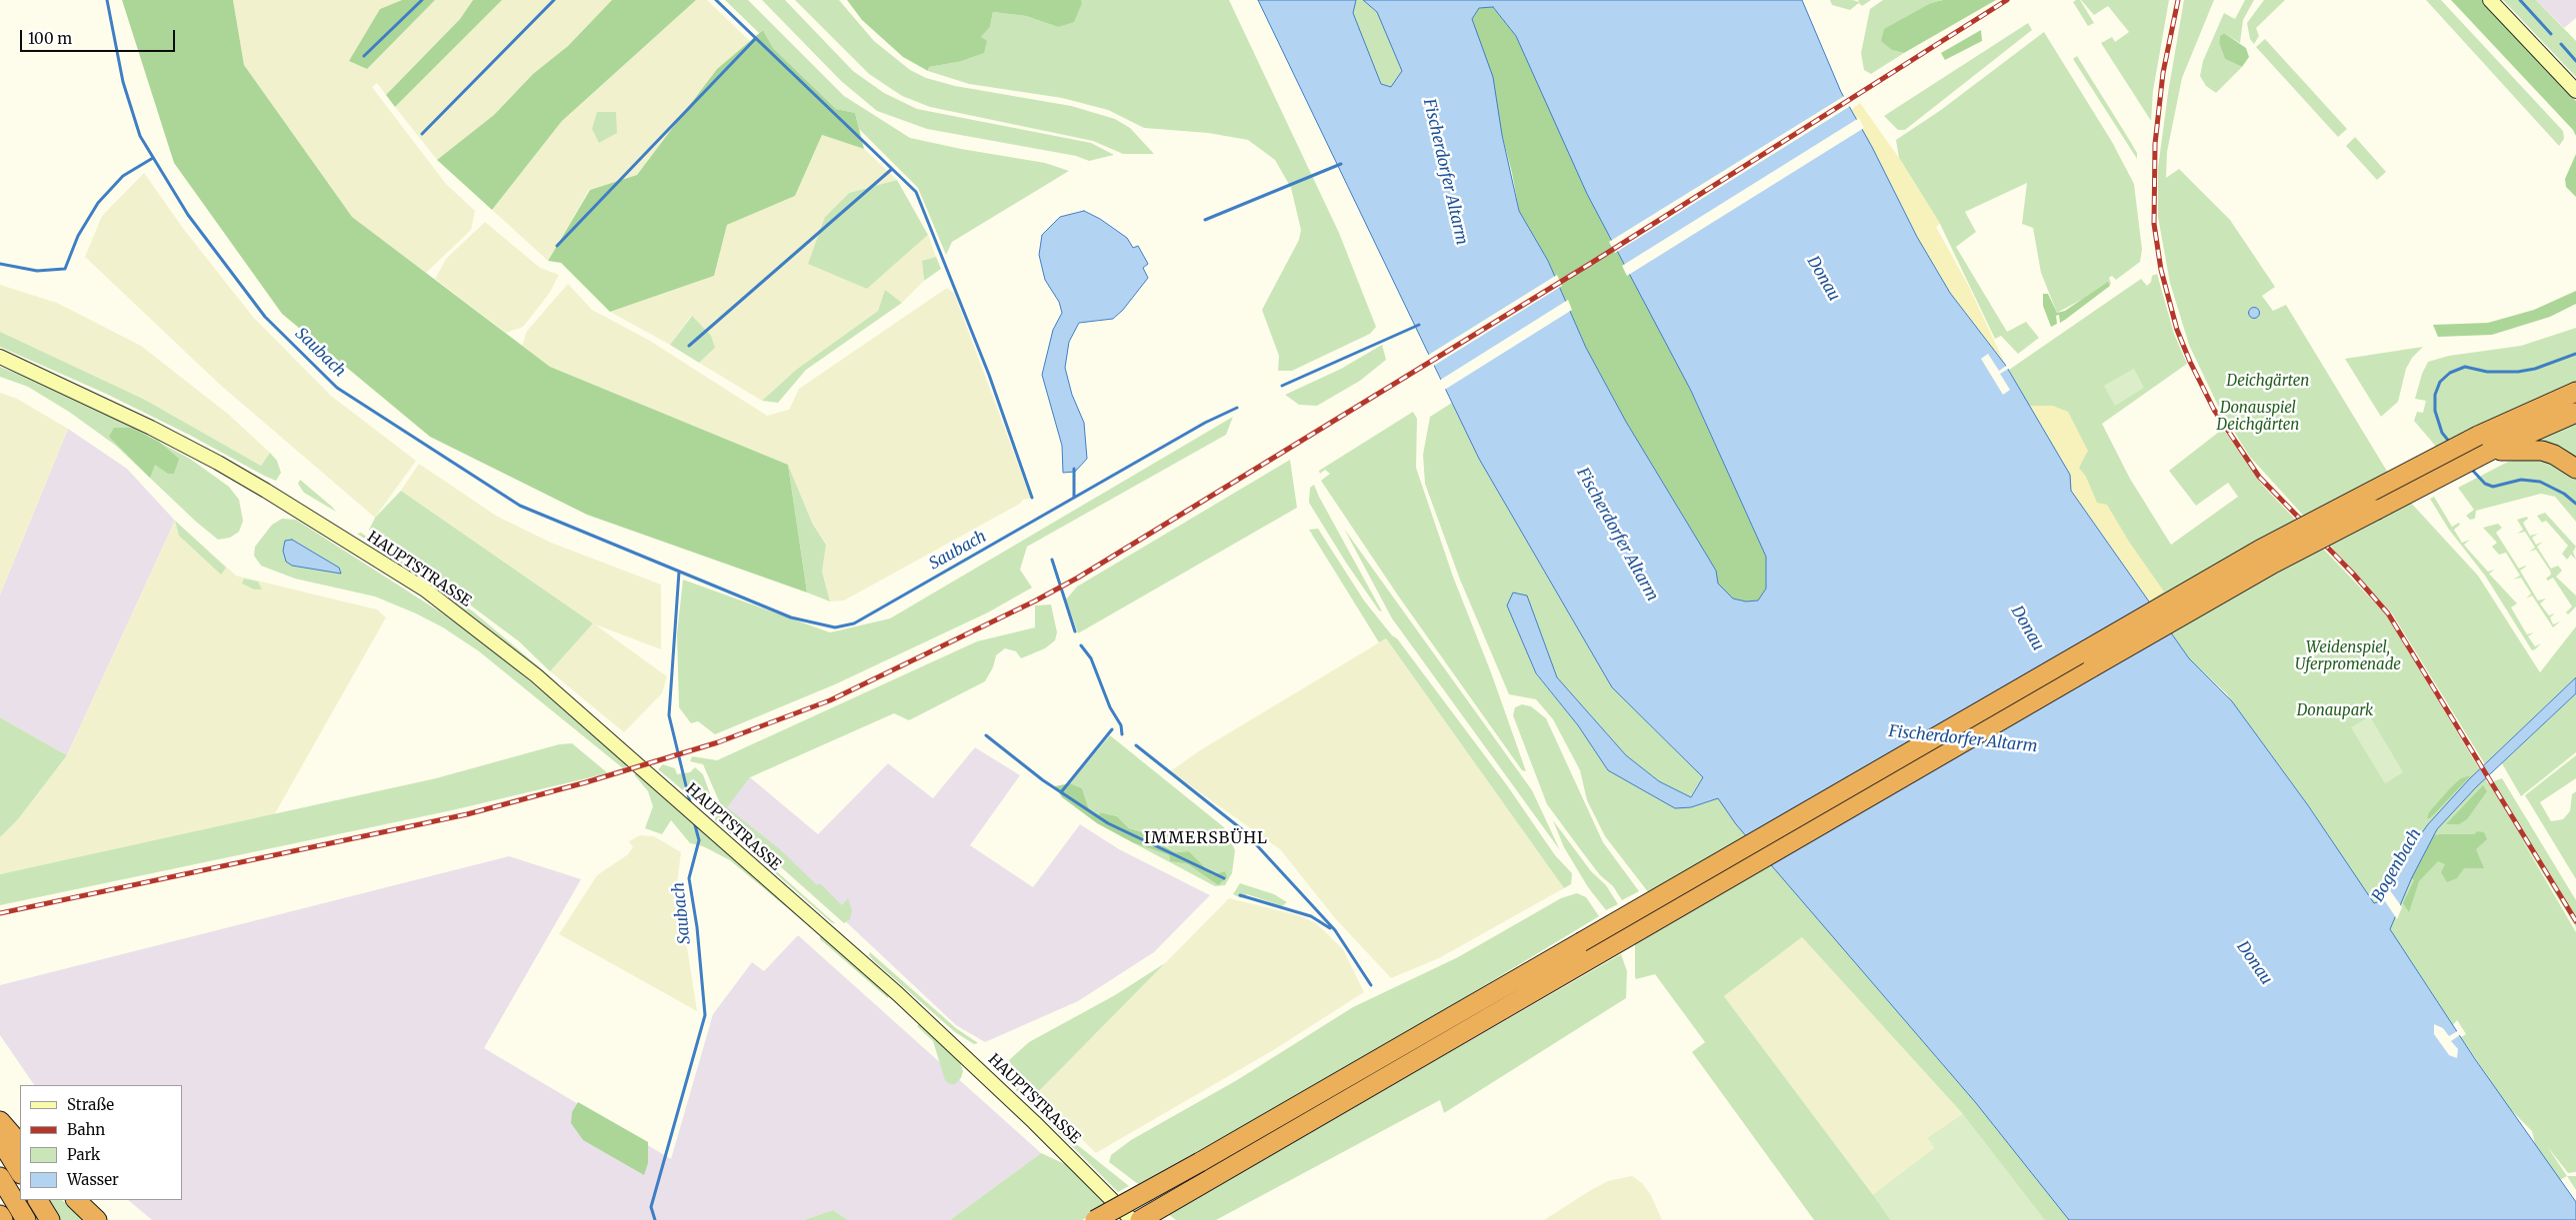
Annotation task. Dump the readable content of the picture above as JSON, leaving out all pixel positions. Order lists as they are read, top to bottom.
{
  "streets": {
    "main road": ["HAUPTSTRASSE"]
  },
  "districts": ["IMMERSBÜHL"],
  "water": [
    "Fischerdorfer Altarm",
    "Donau",
    "Saubach",
    "Bogenbach"
  ],
  "parks": [
    "Deichgärten",
    "Donauspiel Deichgärten",
    "Weidenspiel, Uferpromenade",
    "Donaupark"
  ],
  "legend": [
    "Straße",
    "Bahn",
    "Park",
    "Wasser"
  ],
  "scale_bar": "100 m"
}
